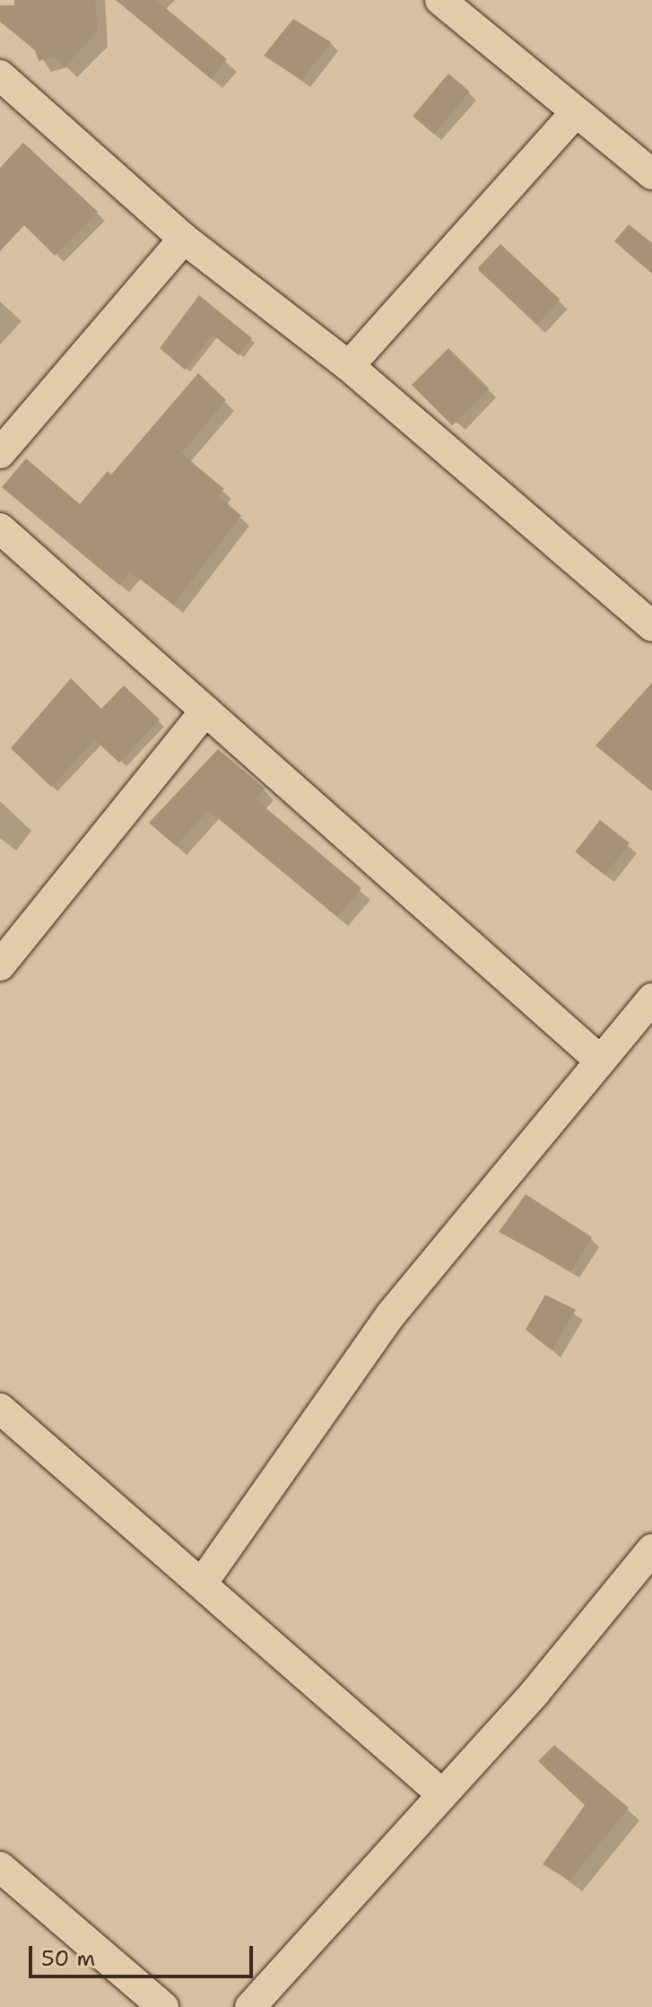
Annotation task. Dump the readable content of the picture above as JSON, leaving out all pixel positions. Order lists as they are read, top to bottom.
{
  "scale_bar": "50 m"
}
